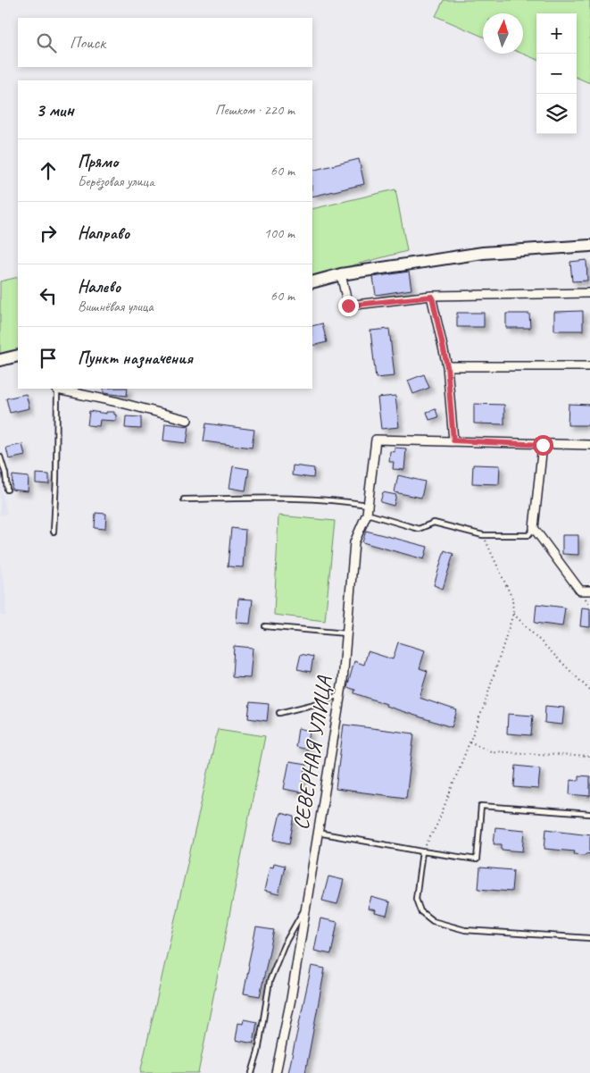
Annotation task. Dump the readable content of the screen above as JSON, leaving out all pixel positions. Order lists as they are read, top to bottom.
{
  "streets": {
    "street": ["СЕВЕРНАЯ УЛИЦА"]
  },
  "north": "top",
  "page": {
    "map_buttons": ["+", "−"],
    "search": "Поиск",
    "heading": ["3 мин", "Пешком · 220 m"],
    "list": [
      ["Прямо", "Берёзовая улица", "60 m"],
      ["Направо", "100 m"],
      ["Налево", "Вишнёвая улица", "60 m"],
      "Пункт назначения"
    ]
  }
}
